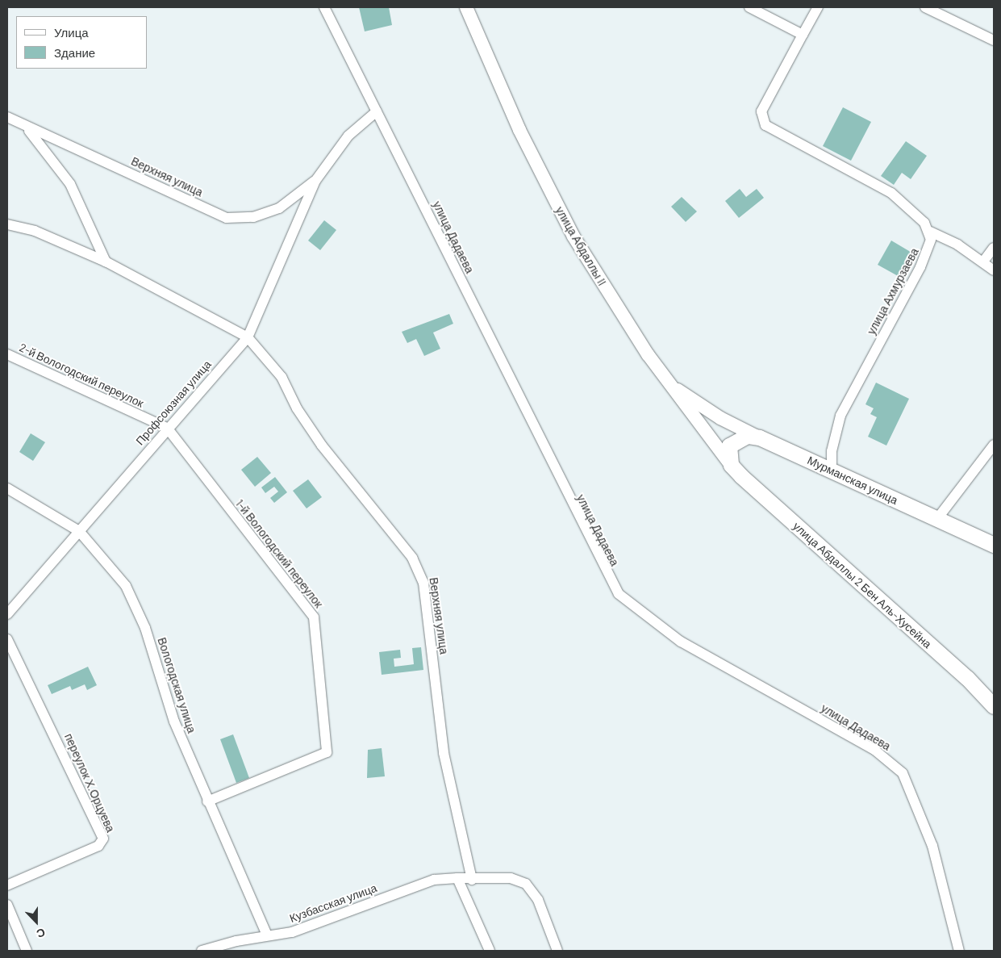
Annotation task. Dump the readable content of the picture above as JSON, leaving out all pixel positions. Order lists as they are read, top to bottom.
{
  "streets": {
    "main road": ["Мурманская улица", "улица Абдаллы 2 Бен Аль-Хусейна"],
    "street": [
      "Верхняя улица",
      "улица Дадаева",
      "улица Абдаллы II",
      "улица Ахмурзаева",
      "2-й Вологодский переулок",
      "Профсоюзная улица",
      "1-й Вологодский переулок",
      "Вологодская улица",
      "переулок Х.Орцуева",
      "Кузбасская улица"
    ]
  },
  "crossings": [
    ["Верхняя улица", "Профсоюзная улица"],
    ["Верхняя улица", "Кузбасская улица"],
    ["улица Абдаллы II", "улица Абдаллы 2 Бен Аль-Хусейна"],
    ["улица Ахмурзаева", "Мурманская улица"],
    ["2-й Вологодский переулок", "Профсоюзная улица"],
    ["2-й Вологодский переулок", "1-й Вологодский переулок"],
    ["Профсоюзная улица", "1-й Вологодский переулок"],
    ["Профсоюзная улица", "Вологодская улица"],
    ["1-й Вологодский переулок", "Вологодская улица"],
    ["Вологодская улица", "Кузбасская улица"]
  ],
  "legend": ["Улица", "Здание"],
  "north": "bottom"
}
